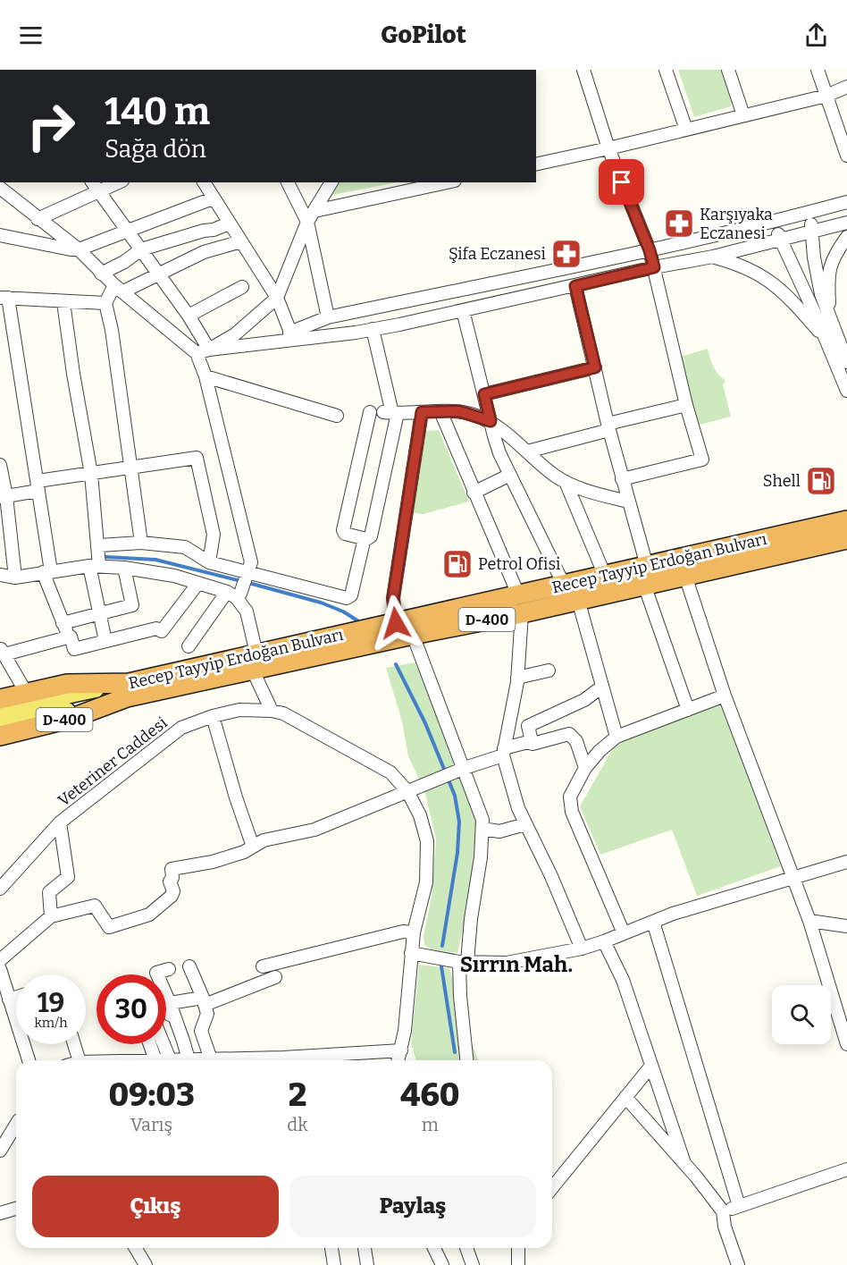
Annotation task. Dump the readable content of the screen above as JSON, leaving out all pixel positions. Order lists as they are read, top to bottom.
{
  "streets": {
    "highway": ["Recep Tayyip Erdoğan Bulvarı", "D-400"],
    "street": ["Veteriner Caddesi"]
  },
  "crossings": [
    ["Recep Tayyip Erdoğan Bulvarı", "D-400"]
  ],
  "districts": ["Sırrın Mah."],
  "places": {
    "pharmacy": ["Karşıyaka Eczanesi", "Şifa Eczanesi"],
    "fuel station": ["Shell", "Petrol Ofisi"]
  },
  "page": {
    "header": "GoPilot",
    "turn": ["140 m", "Sağa dön"],
    "speed": "19 km/h",
    "limit": "30",
    "eta": [
      "09:03",
      "Varış",
      "2",
      "dk",
      "460",
      "m"
    ],
    "buttons": ["Çıkış", "Paylaş"]
  }
}
